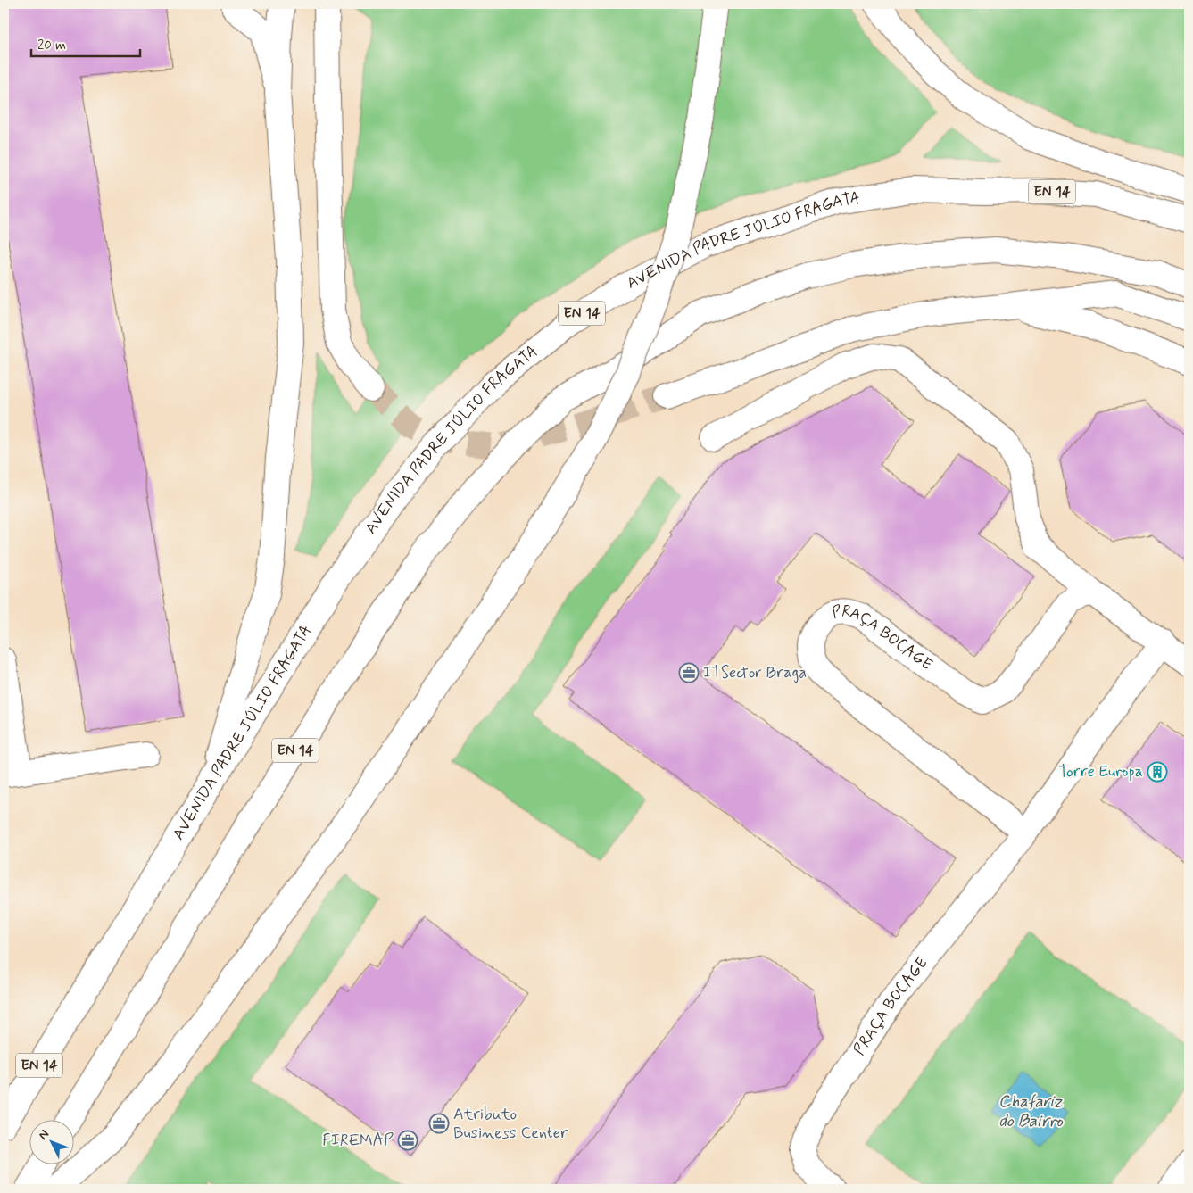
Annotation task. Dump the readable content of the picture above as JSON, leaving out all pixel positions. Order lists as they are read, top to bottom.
{
  "streets": {
    "main road": ["EN 14", "AVENIDA PADRE JÚLIO FRAGATA", "PRAÇA BOCAGE"]
  },
  "water": ["Chafariz do Bairro"],
  "places": {
    "office": ["ITSector Braga", "Atributo Business Center", "FIREMAP"],
    "building": ["Torre Europa"]
  },
  "scale_bar": "20 m",
  "north": "top left"
}
